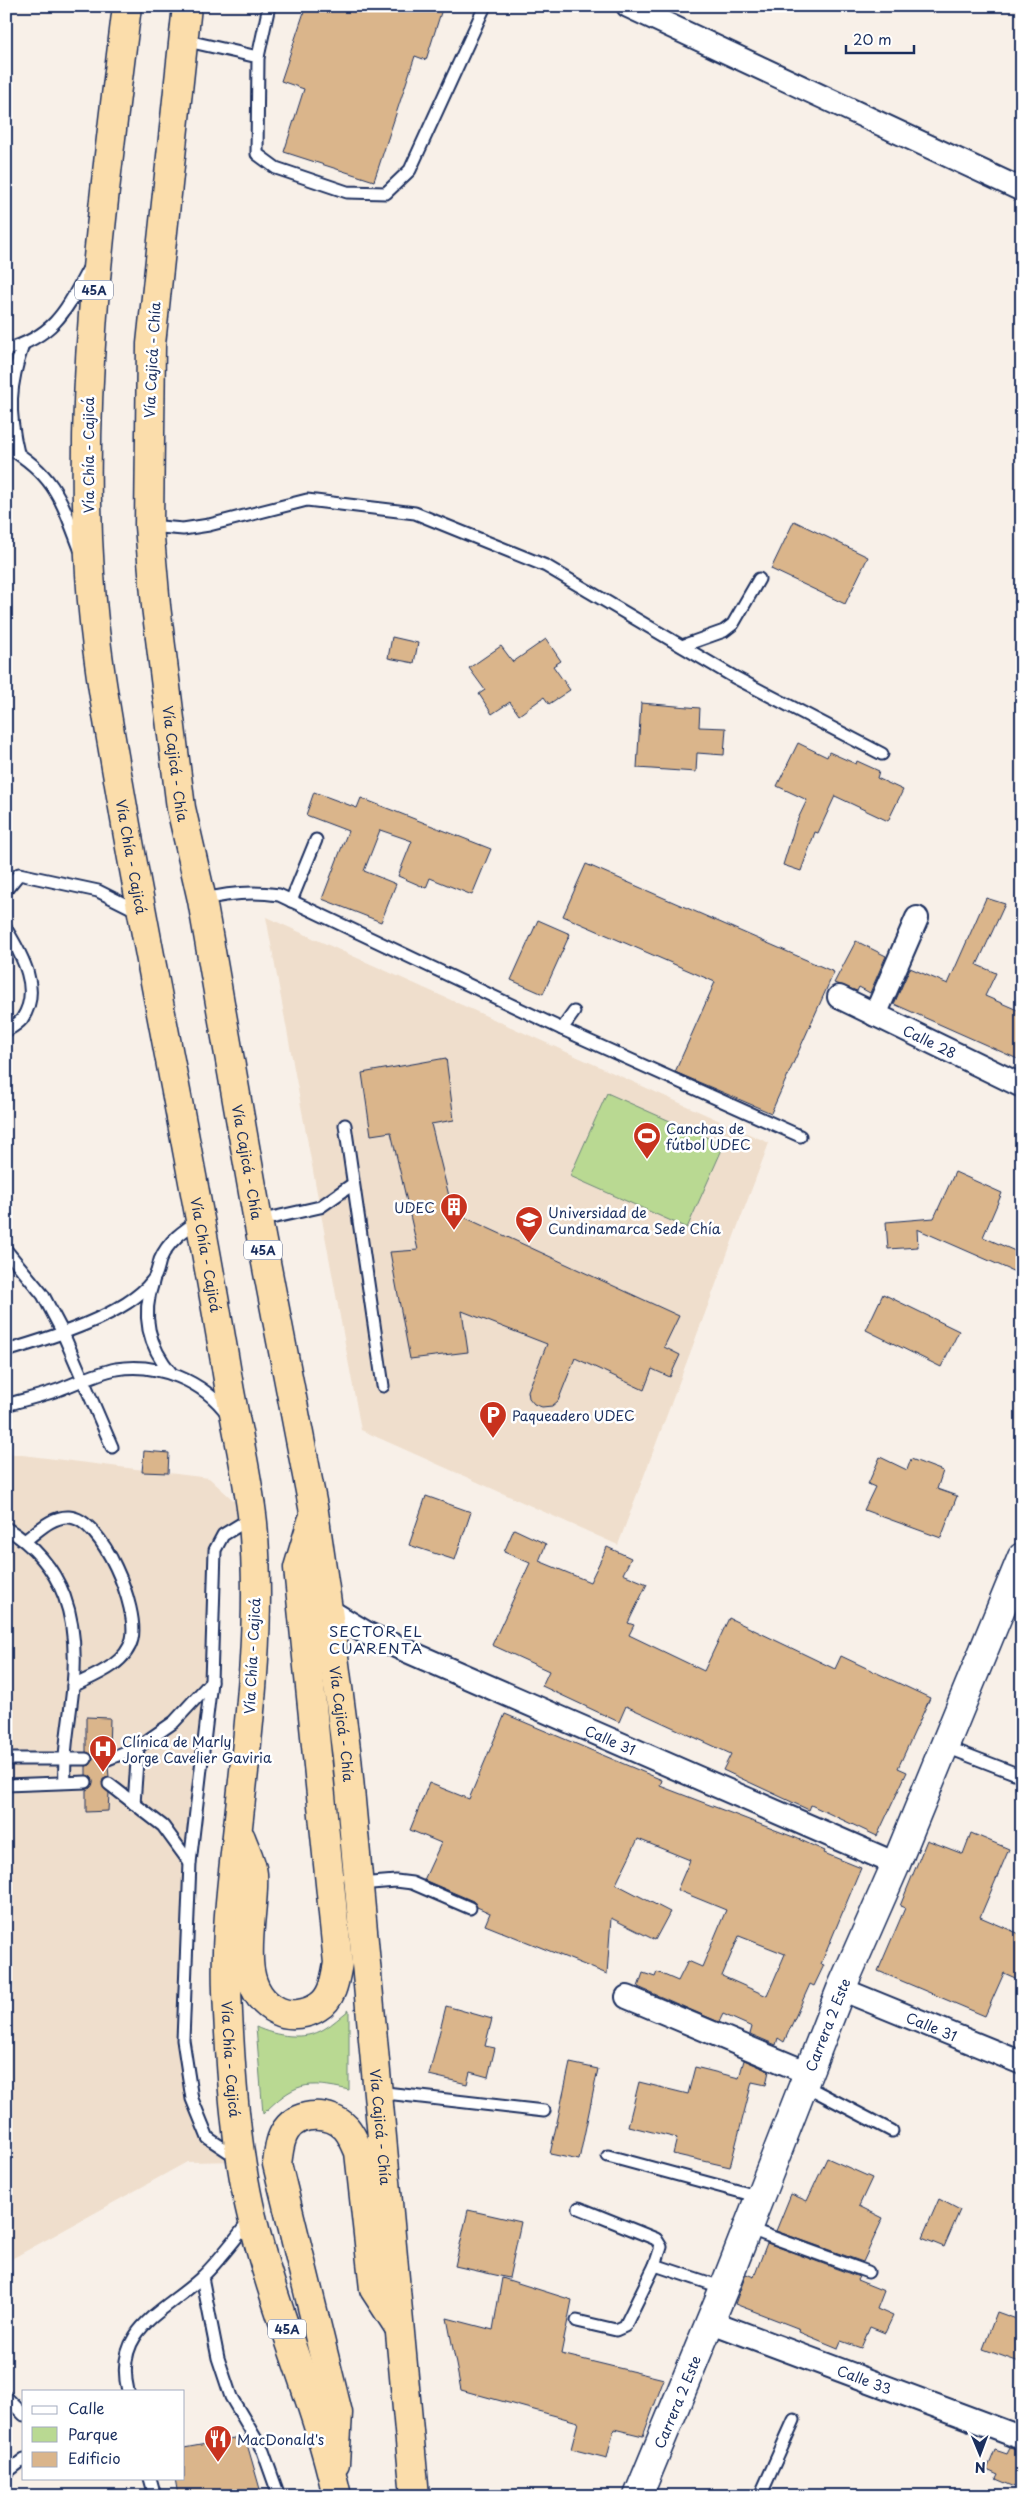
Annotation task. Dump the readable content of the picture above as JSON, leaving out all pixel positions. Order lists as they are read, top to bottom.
{
  "streets": {
    "highway": ["45A", "Vía Cajicá - Chía", "Vía Chía - Cajicá"],
    "street": [
      "Calle 28",
      "Calle 31",
      "Carrera 2 Este",
      "Calle 33"
    ]
  },
  "crossings": [
    ["Vía Cajicá - Chía", "Calle 31"],
    ["Calle 31", "Carrera 2 Este"],
    ["Carrera 2 Este", "Calle 33"]
  ],
  "districts": ["SECTOR EL CUARENTA"],
  "places": {
    "sports": ["Canchas de fútbol UDEC"],
    "building": ["UDEC"],
    "school or university": ["Universidad de Cundinamarca Sede Chía"],
    "parking": ["Paqueadero UDEC"],
    "hospital": ["Clínica de Marly Jorge Cavelier Gaviria"],
    "restaurant": ["MacDonald's"]
  },
  "legend": ["Calle", "Parque", "Edificio"],
  "scale_bar": "20 m",
  "north": "bottom"
}
